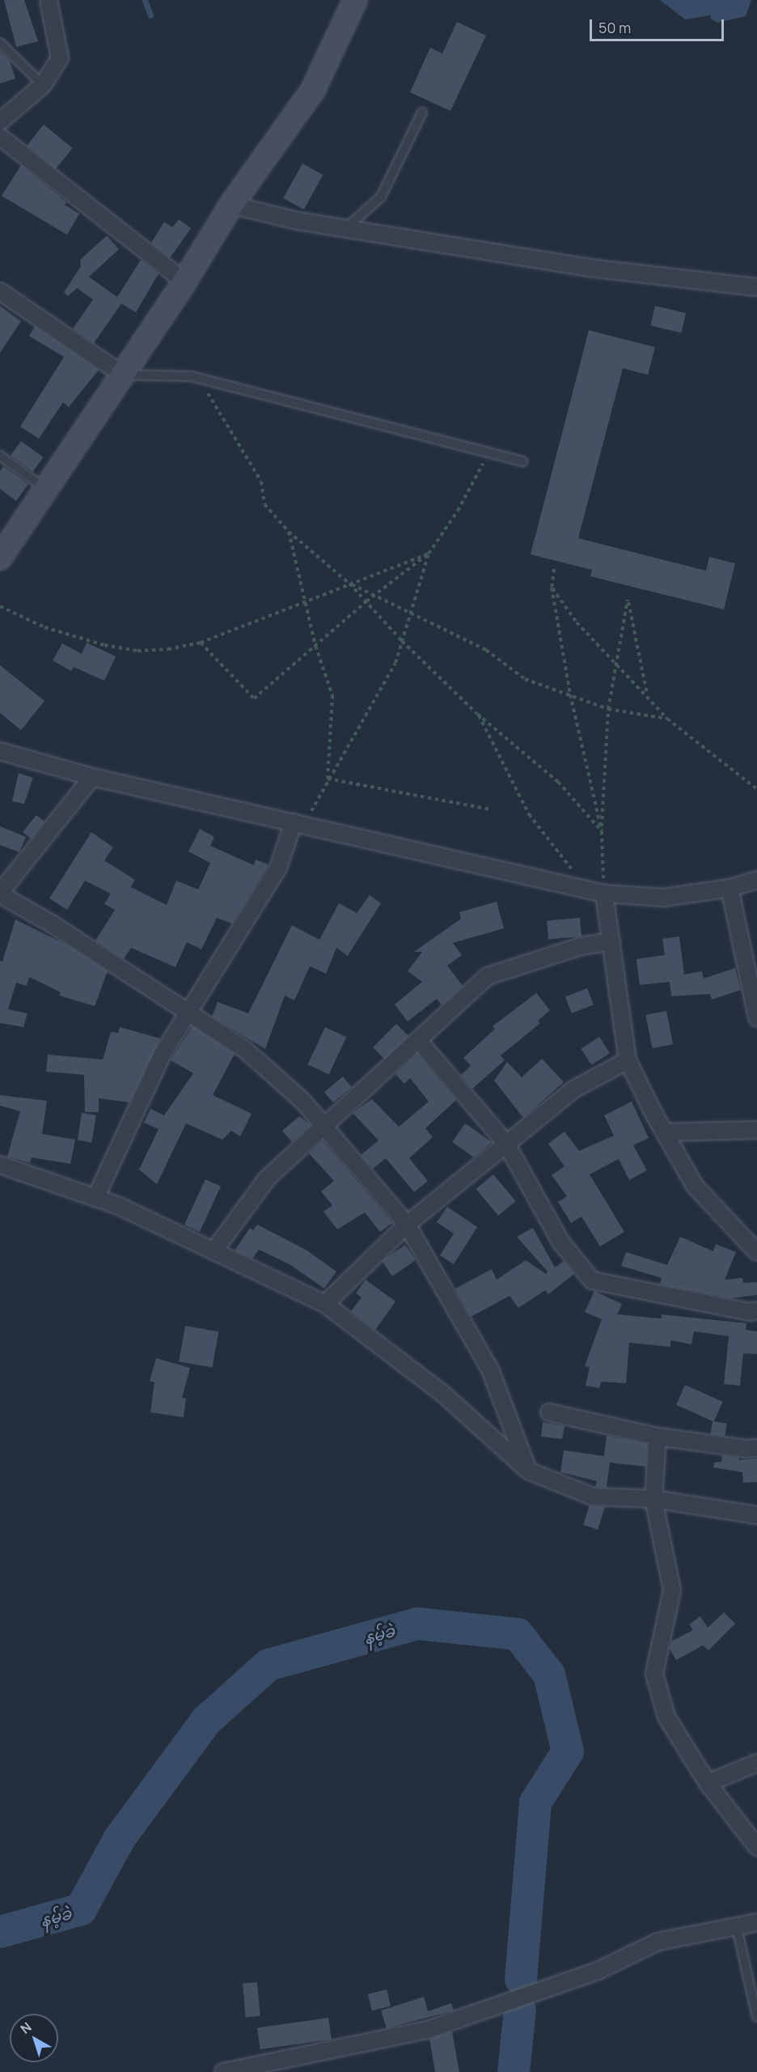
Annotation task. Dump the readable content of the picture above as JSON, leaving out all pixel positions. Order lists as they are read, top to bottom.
{
  "water": ["နမ့်ခဲ"],
  "scale_bar": "50 m",
  "north": "top left"
}
